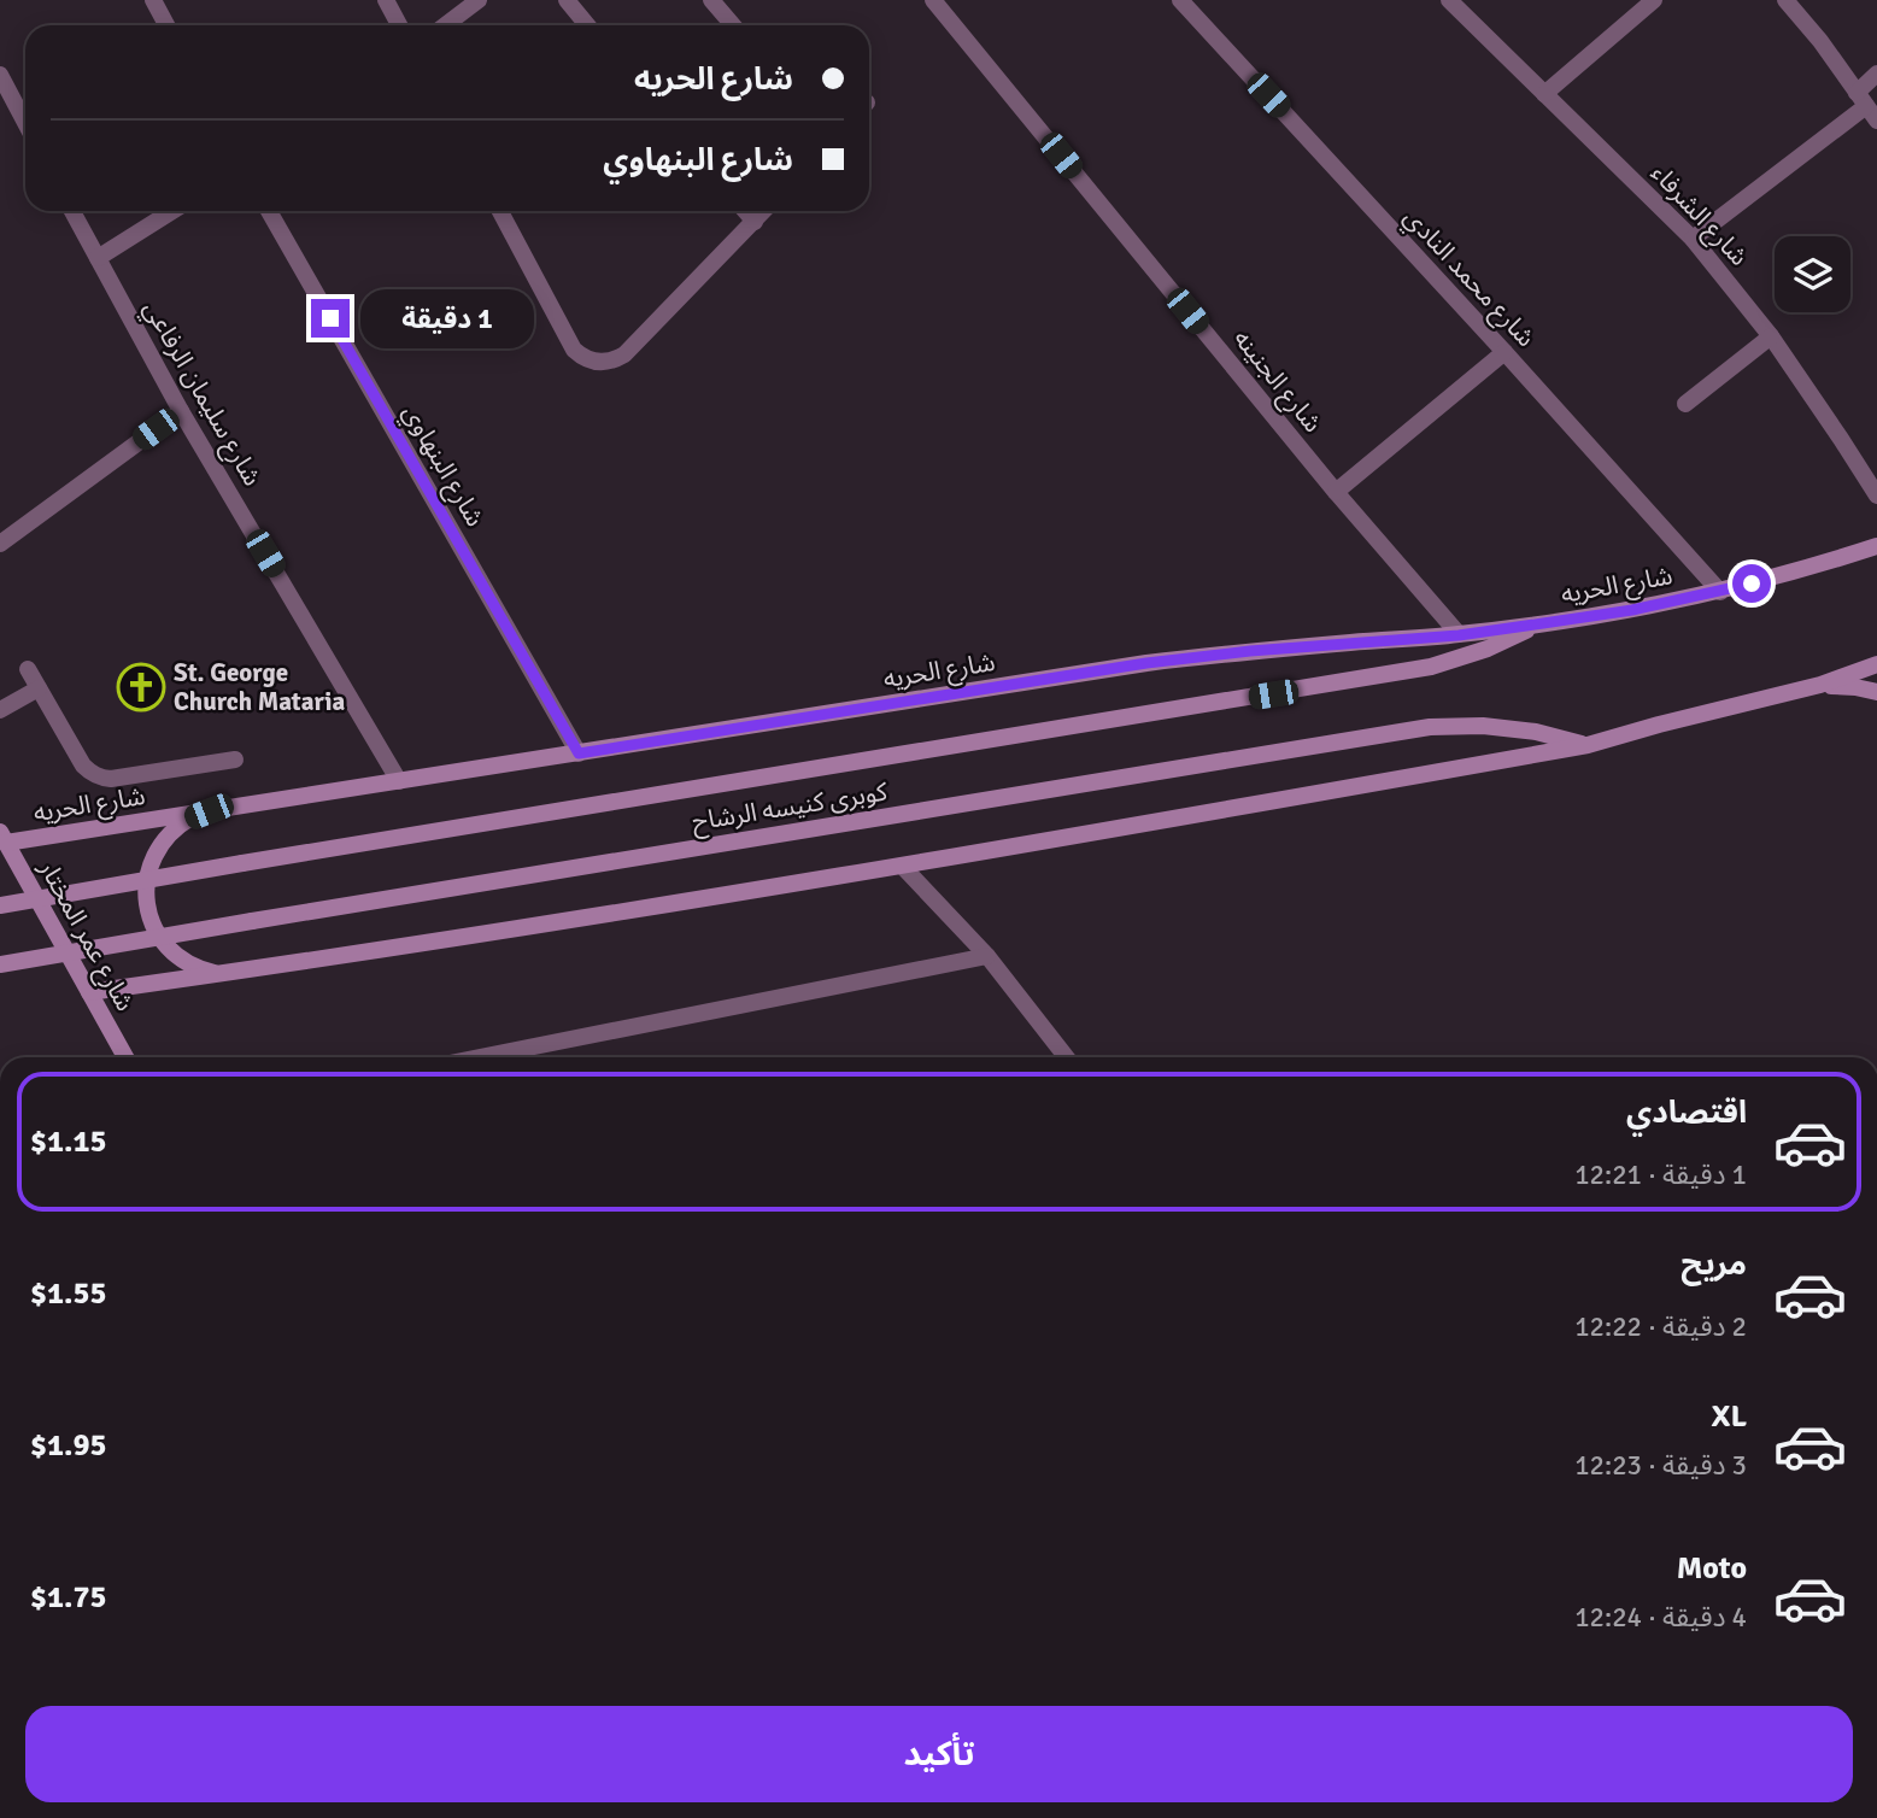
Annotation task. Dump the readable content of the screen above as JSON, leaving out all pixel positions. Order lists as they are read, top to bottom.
{
  "streets": {
    "main road": ["شارع الحريه", "كوبرى كنيسه الرشاح", "شارع عمر المختار"],
    "street": [
      "شارع الشرفاء",
      "شارع محمد النادي",
      "شارع الجنينه",
      "شارع سليمان الرفاعي",
      "شارع البنهاوي"
    ]
  },
  "crossings": [
    ["شارع محمد النادي", "شارع الحريه"],
    ["شارع الجنينه", "شارع الحريه"],
    ["شارع سليمان الرفاعي", "شارع الحريه"],
    ["شارع البنهاوي", "شارع الحريه"],
    ["شارع الحريه", "كوبرى كنيسه الرشاح"],
    ["شارع الحريه", "شارع عمر المختار"]
  ],
  "places": {
    "church": ["St. George Church Mataria"]
  },
  "page": {
    "banner": ["شارع الحريه", "شارع البنهاوي"],
    "bubble": "1 دقيقة",
    "list": [
      {
        "name": "اقتصادي",
        "note": "1 دقيقة · 12:21",
        "value": "$1.15"
      },
      {
        "name": "مريح",
        "note": "2 دقيقة · 12:22",
        "value": "$1.55"
      },
      {
        "name": "XL",
        "note": "3 دقيقة · 12:23",
        "value": "$1.95"
      },
      {
        "name": "Moto",
        "note": "4 دقيقة · 12:24",
        "value": "$1.75"
      }
    ],
    "buttons": "تأكيد"
  }
}
